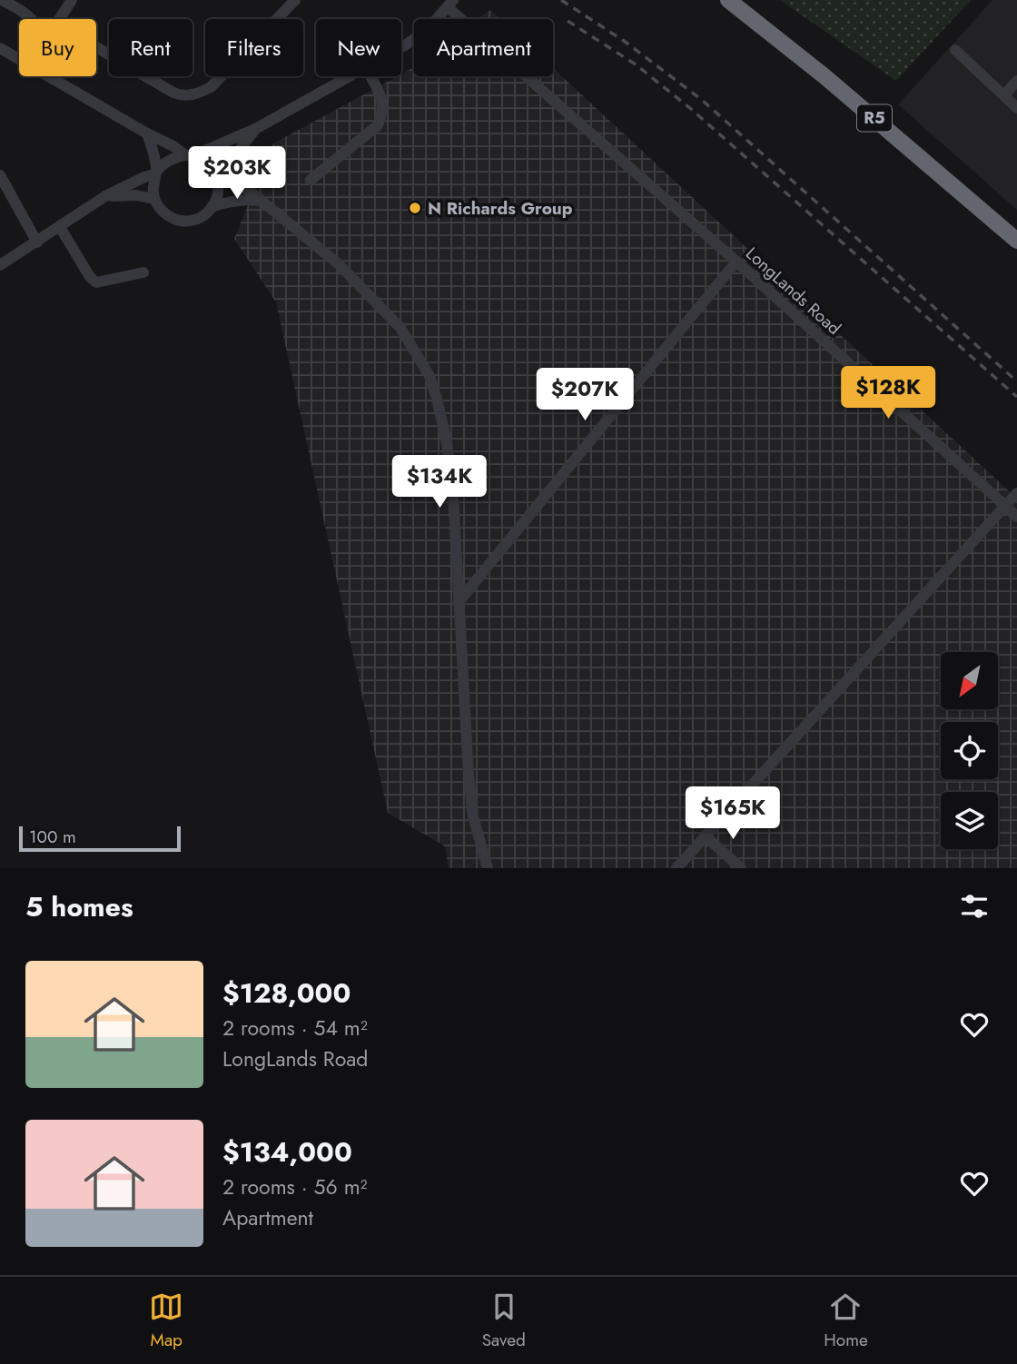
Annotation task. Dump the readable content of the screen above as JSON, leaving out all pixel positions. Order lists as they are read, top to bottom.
{
  "streets": {
    "highway": ["R5"],
    "street": ["LongLands Road"]
  },
  "places": ["N Richards Group"],
  "scale_bar": "100 m",
  "north": "bottom left",
  "page": {
    "chip": [
      "Buy",
      "Rent",
      "Filters",
      "New",
      "Apartment"
    ],
    "price": [
      "$203K",
      "$128K",
      "$207K",
      "$134K",
      "$165K"
    ],
    "scale": "100 m",
    "heading": "5 homes",
    "list": [
      {
        "name": "$128,000",
        "note": "2 rooms · 54 m² · LongLands Road"
      },
      {
        "name": "$134,000",
        "note": "2 rooms · 56 m² · Apartment"
      }
    ],
    "tabs": ["Map", "Saved", "Home"]
  }
}
